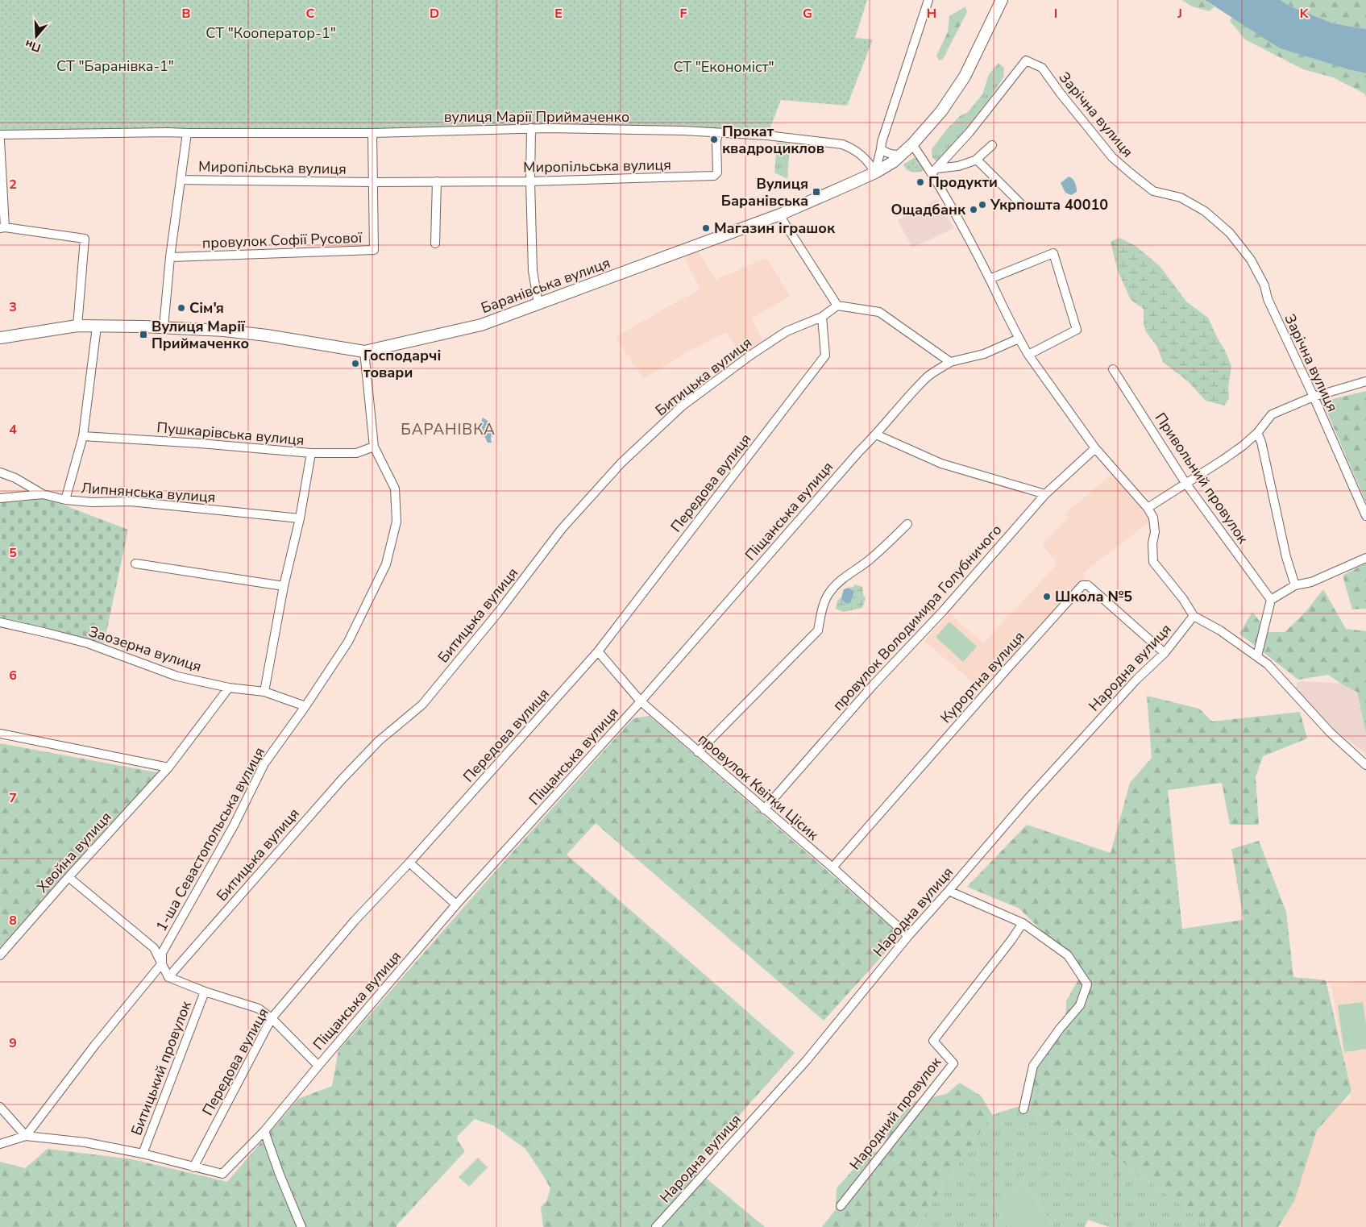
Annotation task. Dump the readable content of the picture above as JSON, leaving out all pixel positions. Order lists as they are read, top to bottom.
{
  "streets": {
    "main road": ["Баранівська вулиця"],
    "street": [
      "Зарічна вулиця",
      "вулиця Марії Приймаченко",
      "Миропільська вулиця",
      "провулок Софії Русової",
      "Битицька вулиця",
      "Пушкарівська вулиця",
      "Привольний провулок",
      "Передова вулиця",
      "Липнянська вулиця",
      "Піщанська вулиця",
      "провулок Володимира Голубничого",
      "Заозерна вулиця",
      "Народна вулиця",
      "Курортна вулиця",
      "провулок Квітки Цісик",
      "1-ша Севастопольська вулиця",
      "Хвойна вулиця",
      "Битицький провулок",
      "Народний провулок"
    ]
  },
  "crossings": [
    ["вулиця Марії Приймаченко", "Миропільська вулиця"],
    ["вулиця Марії Приймаченко", "провулок Софії Русової"],
    ["вулиця Марії Приймаченко", "Баранівська вулиця"],
    ["Миропільська вулиця", "провулок Софії Русової"],
    ["Баранівська вулиця", "1-ша Севастопольська вулиця"],
    ["Битицька вулиця", "Передова вулиця"],
    ["Пушкарівська вулиця", "1-ша Севастопольська вулиця"],
    ["Передова вулиця", "Піщанська вулиця"],
    ["Передова вулиця", "провулок Квітки Цісик"],
    ["Піщанська вулиця", "провулок Квітки Цісик"],
    ["провулок Володимира Голубничого", "провулок Квітки Цісик"],
    ["Заозерна вулиця", "1-ша Севастопольська вулиця"],
    ["Заозерна вулиця", "Хвойна вулиця"],
    ["Народна вулиця", "Курортна вулиця"],
    ["Народна вулиця", "провулок Квітки Цісик"],
    ["Курортна вулиця", "провулок Квітки Цісик"]
  ],
  "districts": ["БАРАНІВКА"],
  "parks": ["СТ \"Кооператор-1\"", "СТ \"Баранівка-1\"", "СТ \"Економіст\""],
  "places": {
    "other": [
      "Прокат квадроциклов",
      "Продукти",
      "Укрпошта 40010",
      "Ощадбанк",
      "Магазин іграшок",
      "Сім'я",
      "Господарчі товари",
      "Школа №5"
    ],
    "transit": ["Вулиця Баранівська", "Вулиця Марії Приймаченко"]
  },
  "north": "bottom",
  "grid": {
    "columns": [
      "B",
      "C",
      "D",
      "E",
      "F",
      "G",
      "H",
      "I",
      "J",
      "K"
    ],
    "rows": [
      "2",
      "3",
      "4",
      "5",
      "6",
      "7",
      "8",
      "9"
    ]
  }
}
